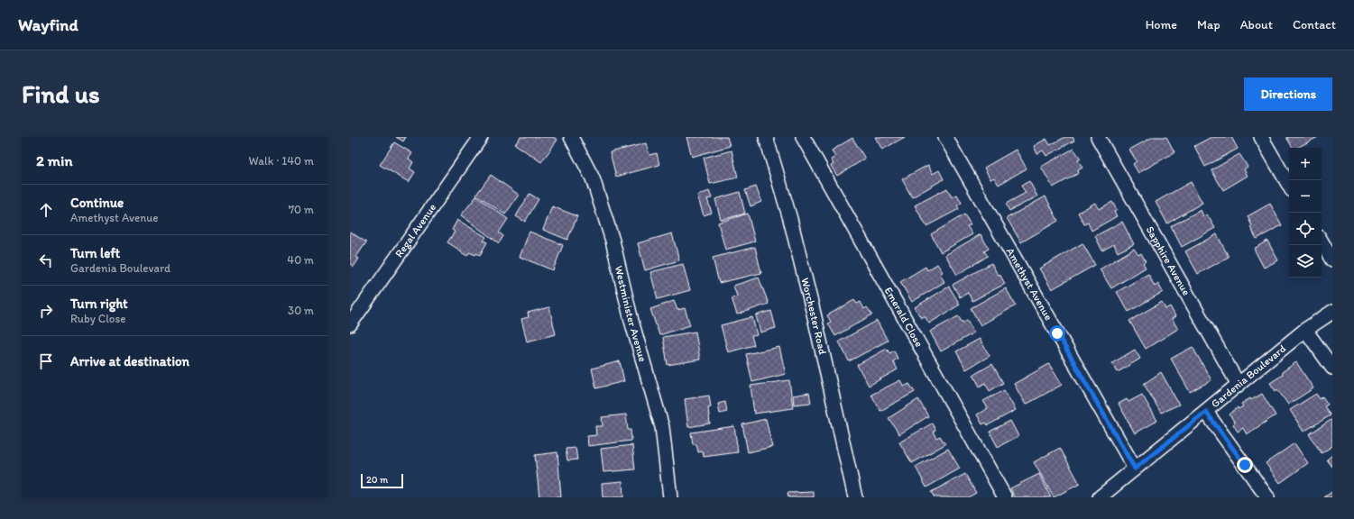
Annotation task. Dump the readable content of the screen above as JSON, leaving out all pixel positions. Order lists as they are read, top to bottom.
{
  "streets": {
    "street": [
      "Regal Avenue",
      "Sapphire Avenue",
      "Amethyst Avenue",
      "Westminister Avenue",
      "Worchester Road",
      "Emerald Close",
      "Gardenia Boulevard"
    ]
  },
  "crossings": [
    ["Sapphire Avenue", "Gardenia Boulevard"],
    ["Amethyst Avenue", "Gardenia Boulevard"]
  ],
  "scale_bar": "20 m",
  "page": {
    "header": "Wayfind",
    "nav": [
      "Home",
      "Map",
      "About",
      "Contact"
    ],
    "buttons": "Directions",
    "title": "Find us",
    "heading": ["2 min", "Walk · 140 m"],
    "map_buttons": ["+", "−"],
    "list": [
      ["Continue", "Amethyst Avenue", "70 m"],
      ["Turn left", "Gardenia Boulevard", "40 m"],
      ["Turn right", "Ruby Close", "30 m"],
      "Arrive at destination"
    ],
    "scale": "20 m"
  }
}
